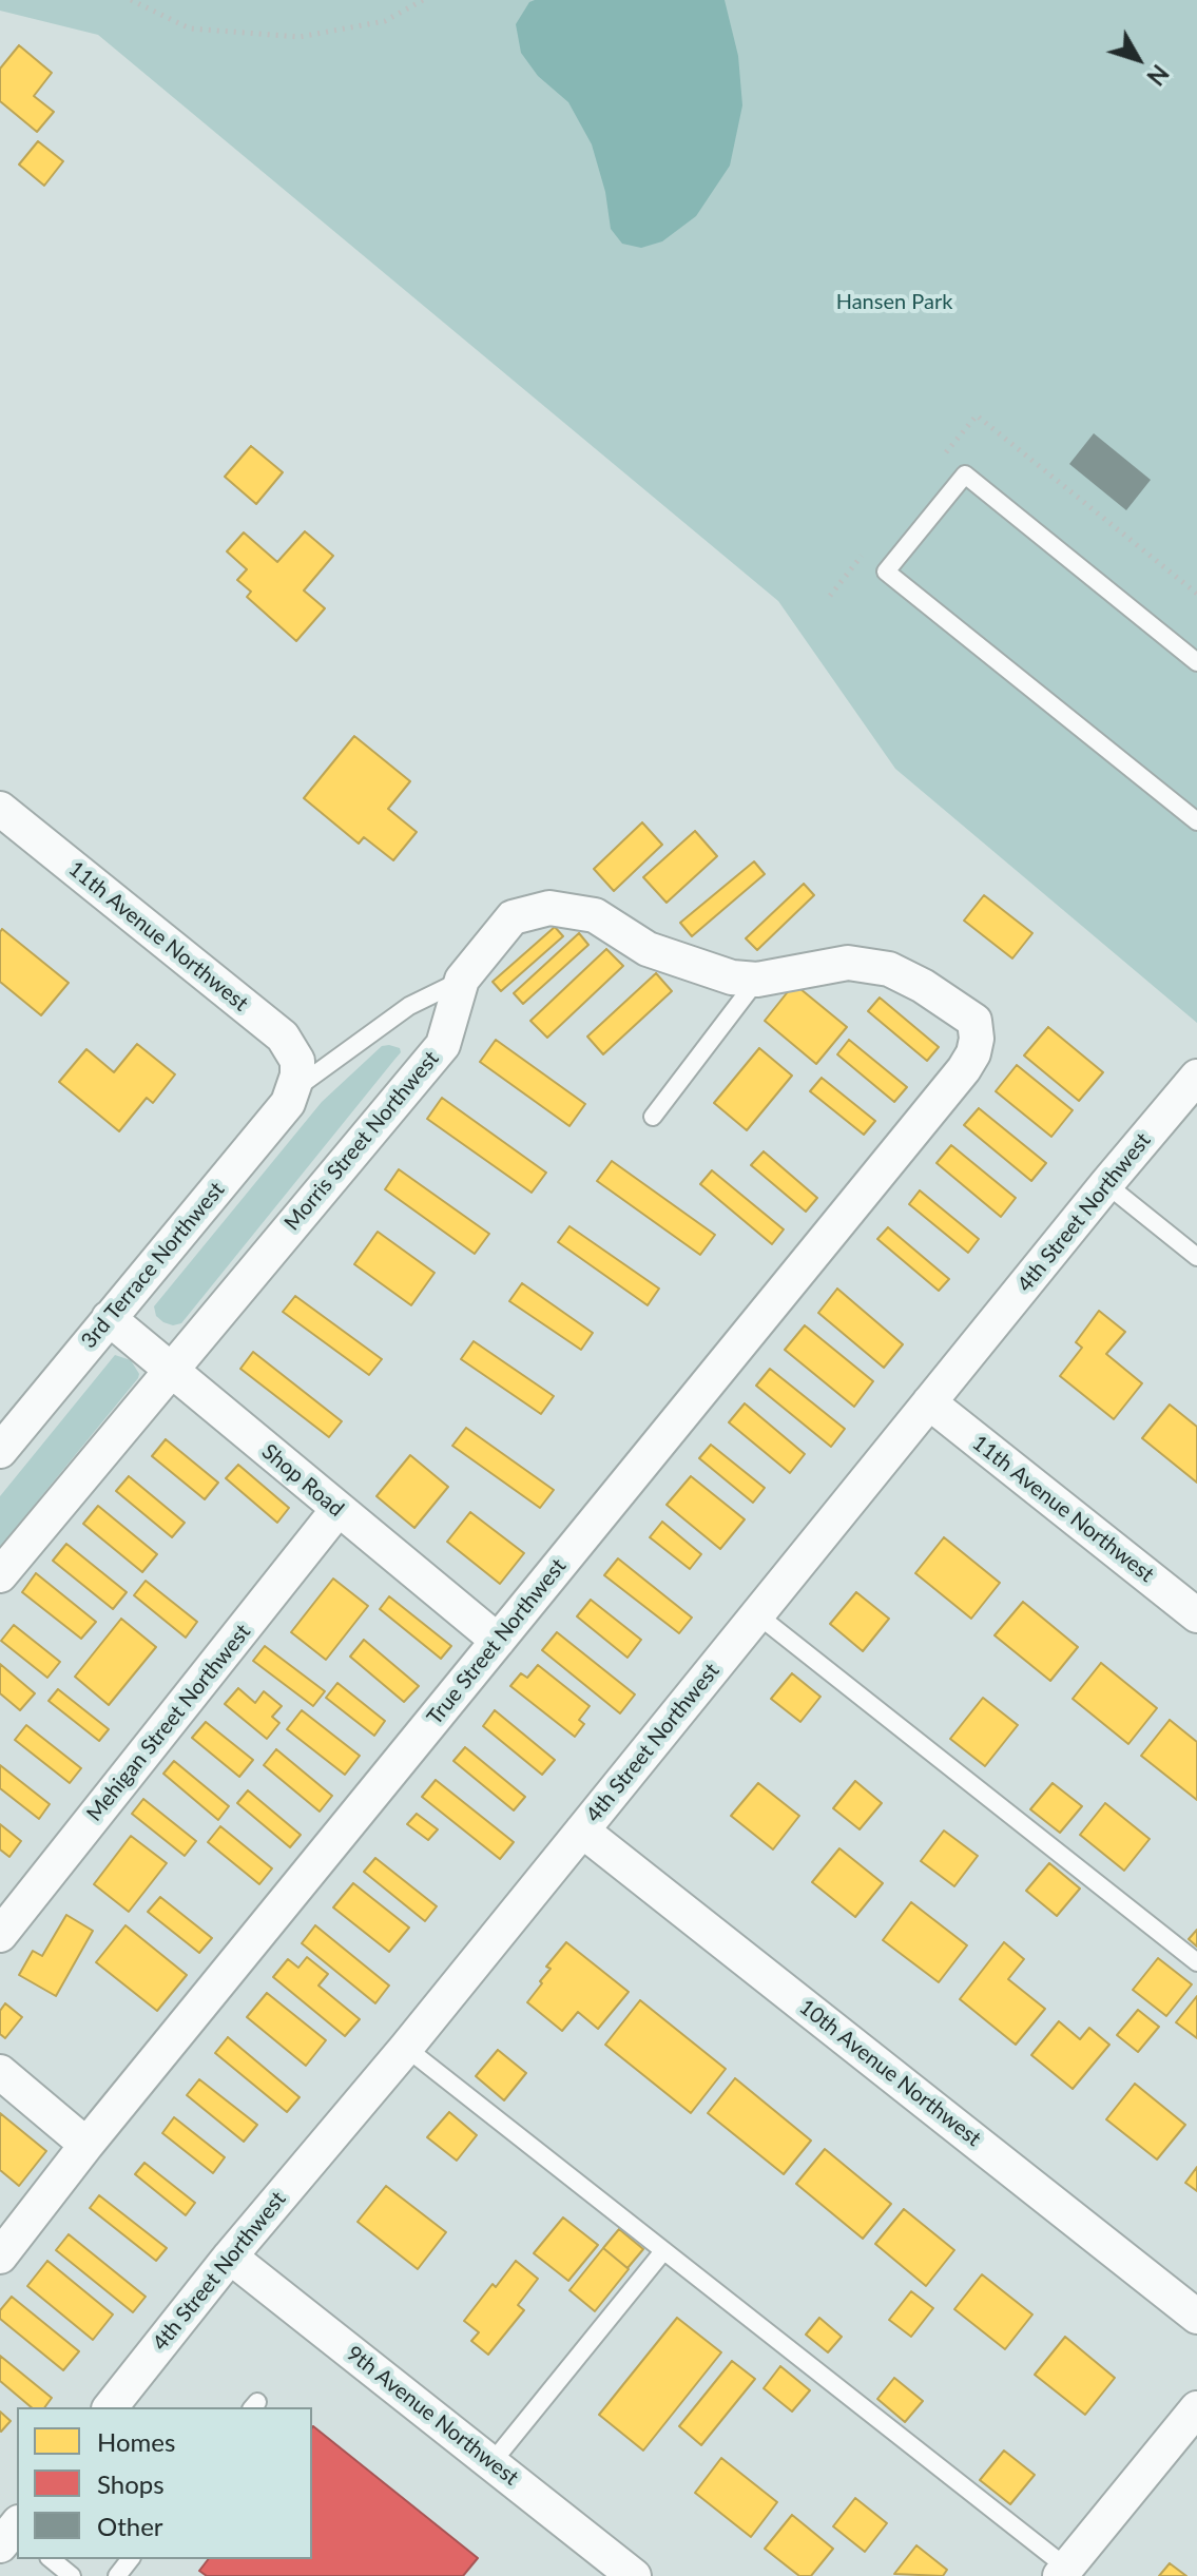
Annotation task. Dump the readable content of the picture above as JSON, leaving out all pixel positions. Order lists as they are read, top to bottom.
{
  "streets": {
    "street": [
      "11th Avenue Northwest",
      "Morris Street Northwest",
      "4th Street Northwest",
      "3rd Terrace Northwest",
      "Shop Road",
      "True Street Northwest",
      "Mehigan Street Northwest",
      "10th Avenue Northwest",
      "9th Avenue Northwest"
    ]
  },
  "crossings": [
    ["11th Avenue Northwest", "4th Street Northwest"],
    ["11th Avenue Northwest", "3rd Terrace Northwest"],
    ["Morris Street Northwest", "Shop Road"],
    ["Morris Street Northwest", "True Street Northwest"],
    ["4th Street Northwest", "10th Avenue Northwest"],
    ["4th Street Northwest", "9th Avenue Northwest"],
    ["3rd Terrace Northwest", "Shop Road"],
    ["Shop Road", "True Street Northwest"],
    ["Shop Road", "Mehigan Street Northwest"]
  ],
  "parks": ["Hansen Park"],
  "legend": ["Homes", "Shops", "Other"],
  "north": "bottom right"
}
